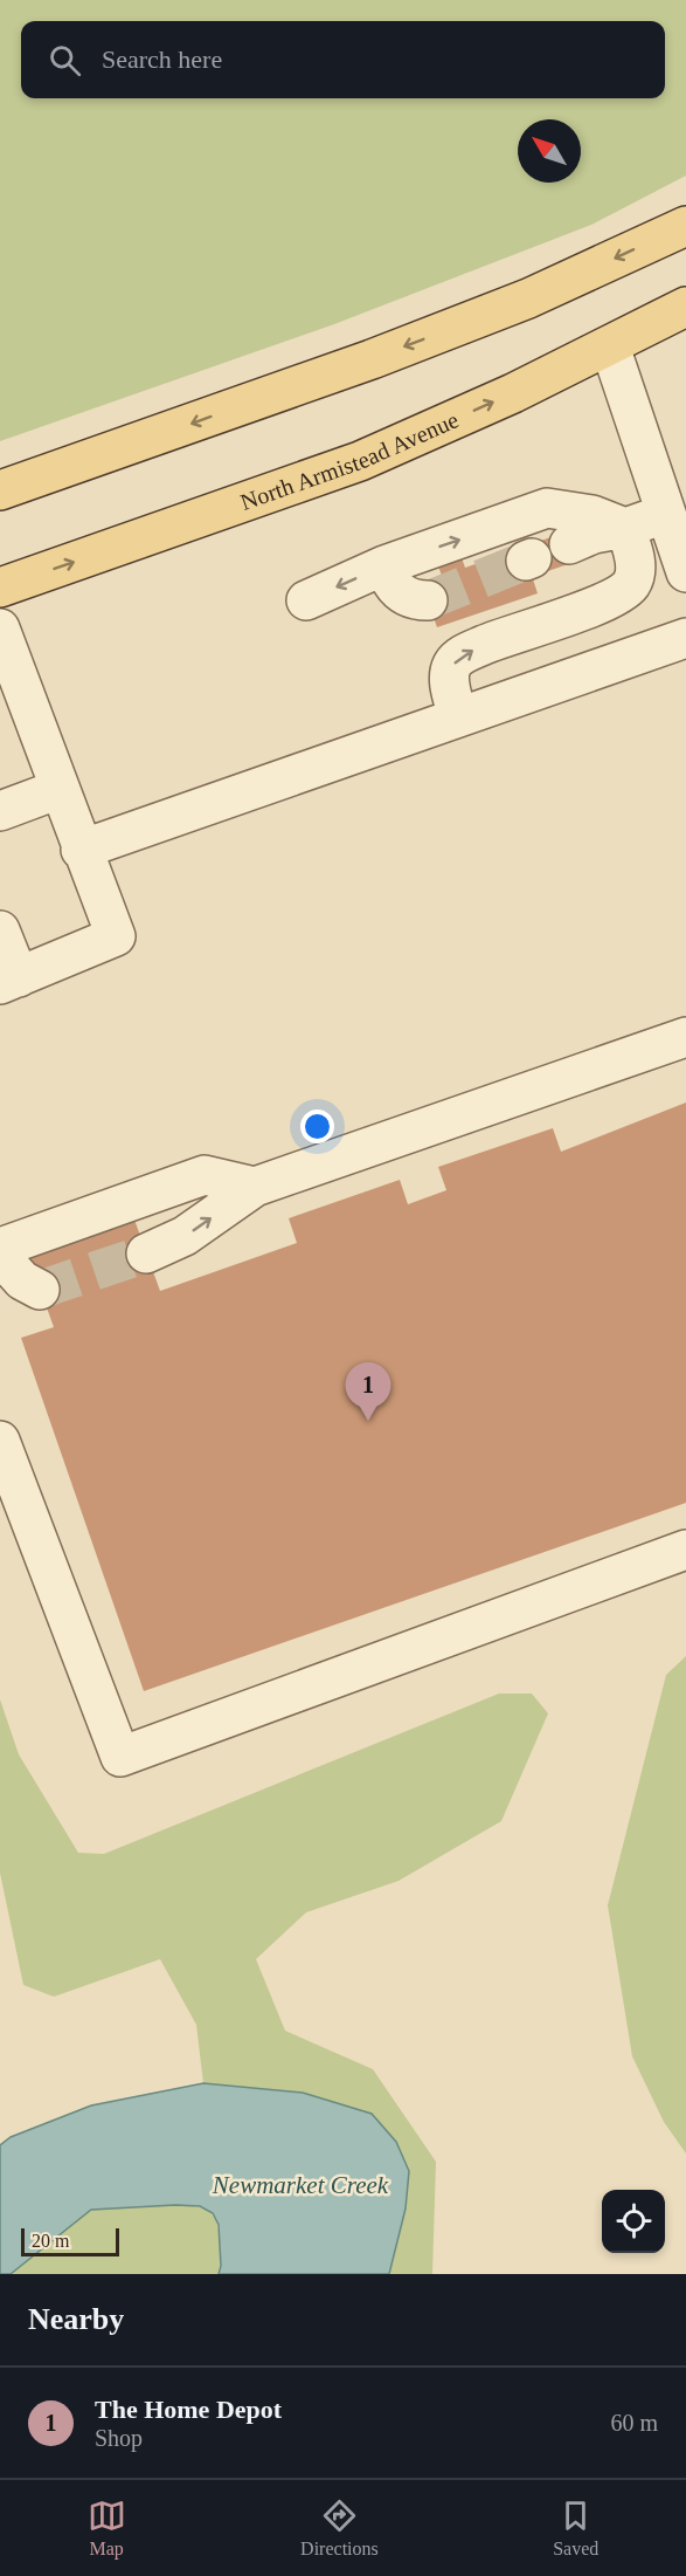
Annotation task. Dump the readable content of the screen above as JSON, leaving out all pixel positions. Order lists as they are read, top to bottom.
{
  "streets": {
    "main road": ["North Armistead Avenue"]
  },
  "water": ["Newmarket Creek"],
  "scale_bar": "20 m",
  "north": "top left",
  "page": {
    "search": "Search here",
    "pins": "1",
    "scale": "20 m",
    "heading": "Nearby",
    "list": [
      {
        "mark": "1",
        "name": "The Home Depot",
        "note": "Shop",
        "value": "60 m"
      }
    ],
    "nav": ["Map", "Directions", "Saved"]
  }
}
